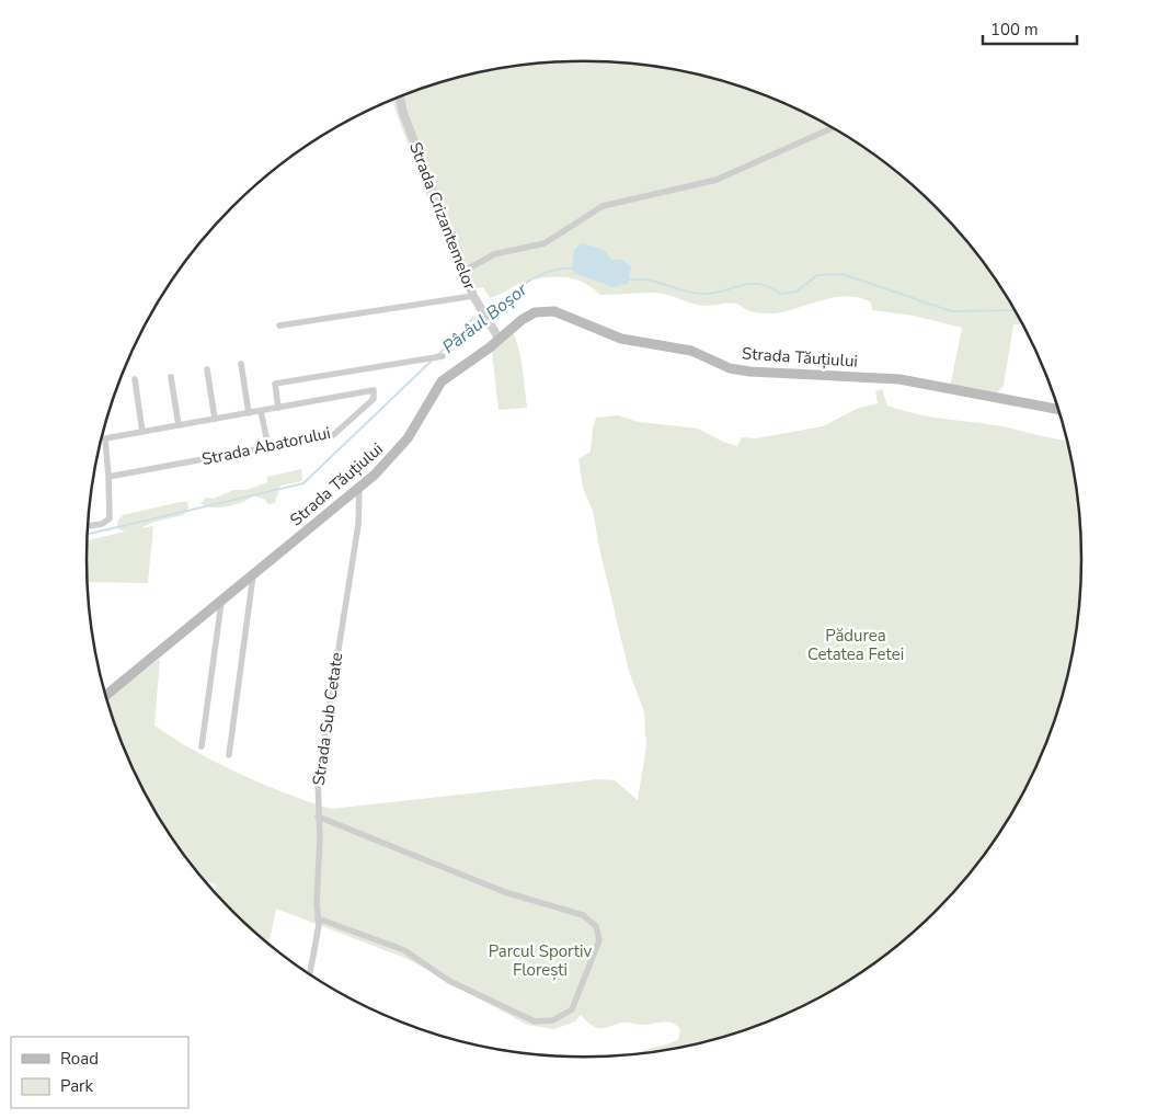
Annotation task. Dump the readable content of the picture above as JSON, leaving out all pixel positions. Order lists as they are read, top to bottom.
{
  "streets": {
    "main road": ["Strada Tăuțiului"],
    "street": ["Strada Crizantemelor", "Strada Abatorului", "Strada Sub Cetate"]
  },
  "crossings": [
    ["Strada Crizantemelor", "Strada Tăuțiului"],
    ["Strada Tăuțiului", "Strada Sub Cetate"]
  ],
  "water": ["Pârâul Boșor"],
  "parks": ["Pădurea Cetatea Fetei", "Parcul Sportiv Florești"],
  "legend": ["Road", "Park"],
  "scale_bar": "100 m"
}
